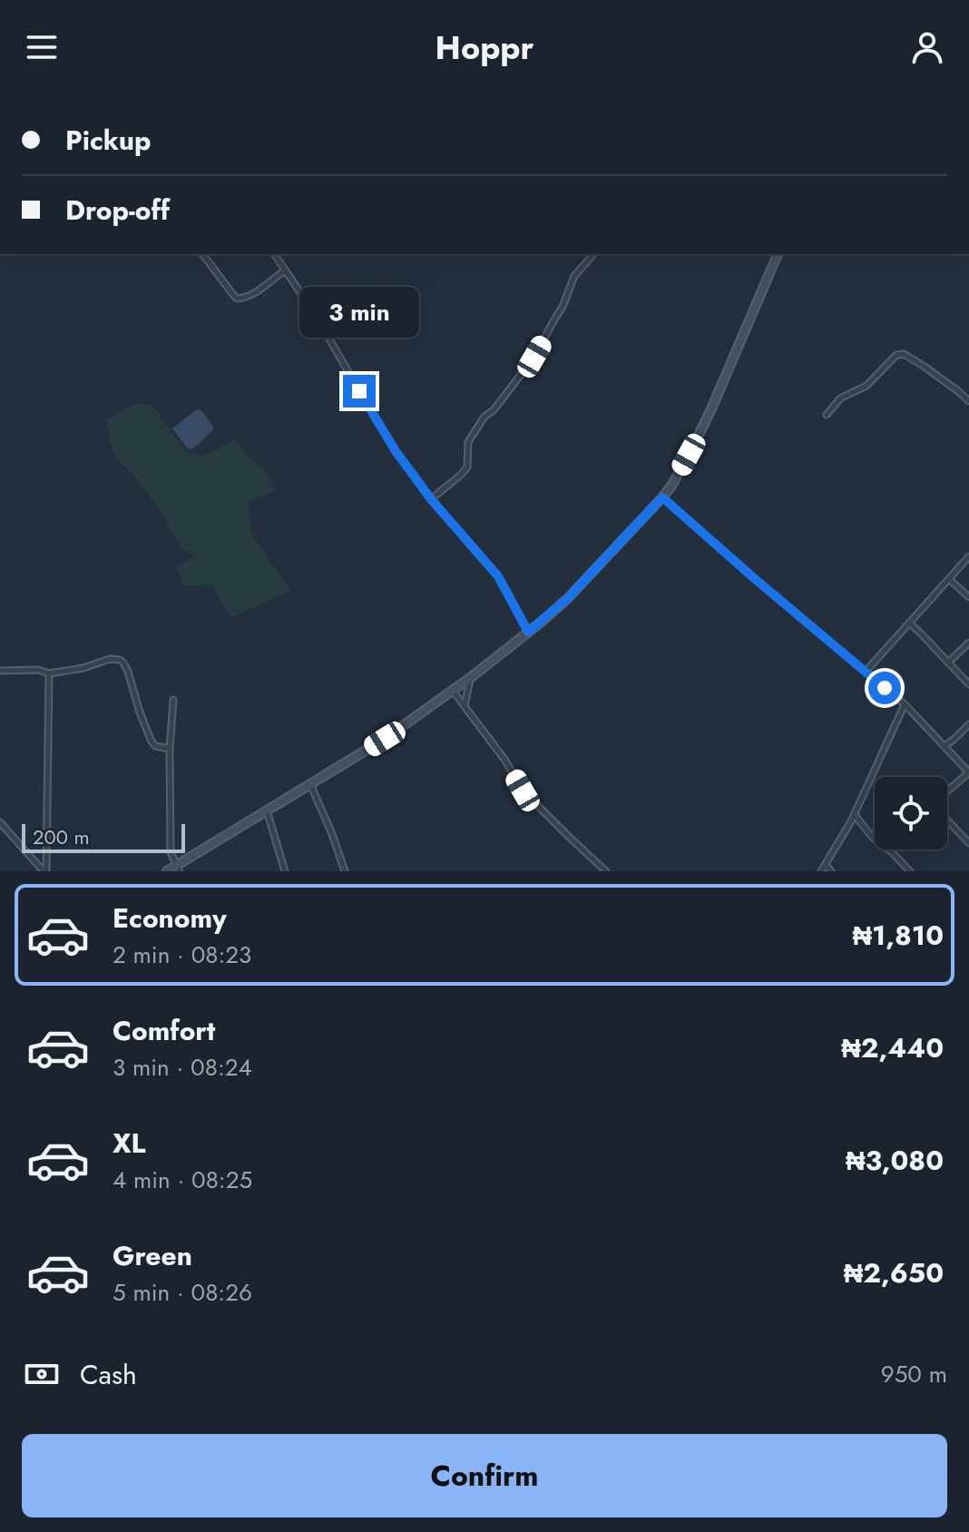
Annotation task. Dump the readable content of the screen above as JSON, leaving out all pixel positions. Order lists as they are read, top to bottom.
{
  "scale_bar": "200 m",
  "page": {
    "header": "Hoppr",
    "banner": ["Pickup", "Drop-off"],
    "bubble": "3 min",
    "scale": "200 m",
    "list": [
      {
        "name": "Economy",
        "note": "2 min · 08:23",
        "value": "₦1,810"
      },
      {
        "name": "Comfort",
        "note": "3 min · 08:24",
        "value": "₦2,440"
      },
      {
        "name": "XL",
        "note": "4 min · 08:25",
        "value": "₦3,080"
      },
      {
        "name": "Green",
        "note": "5 min · 08:26",
        "value": "₦2,650"
      }
    ],
    "pay": ["Cash", "950 m"],
    "buttons": "Confirm"
  }
}
